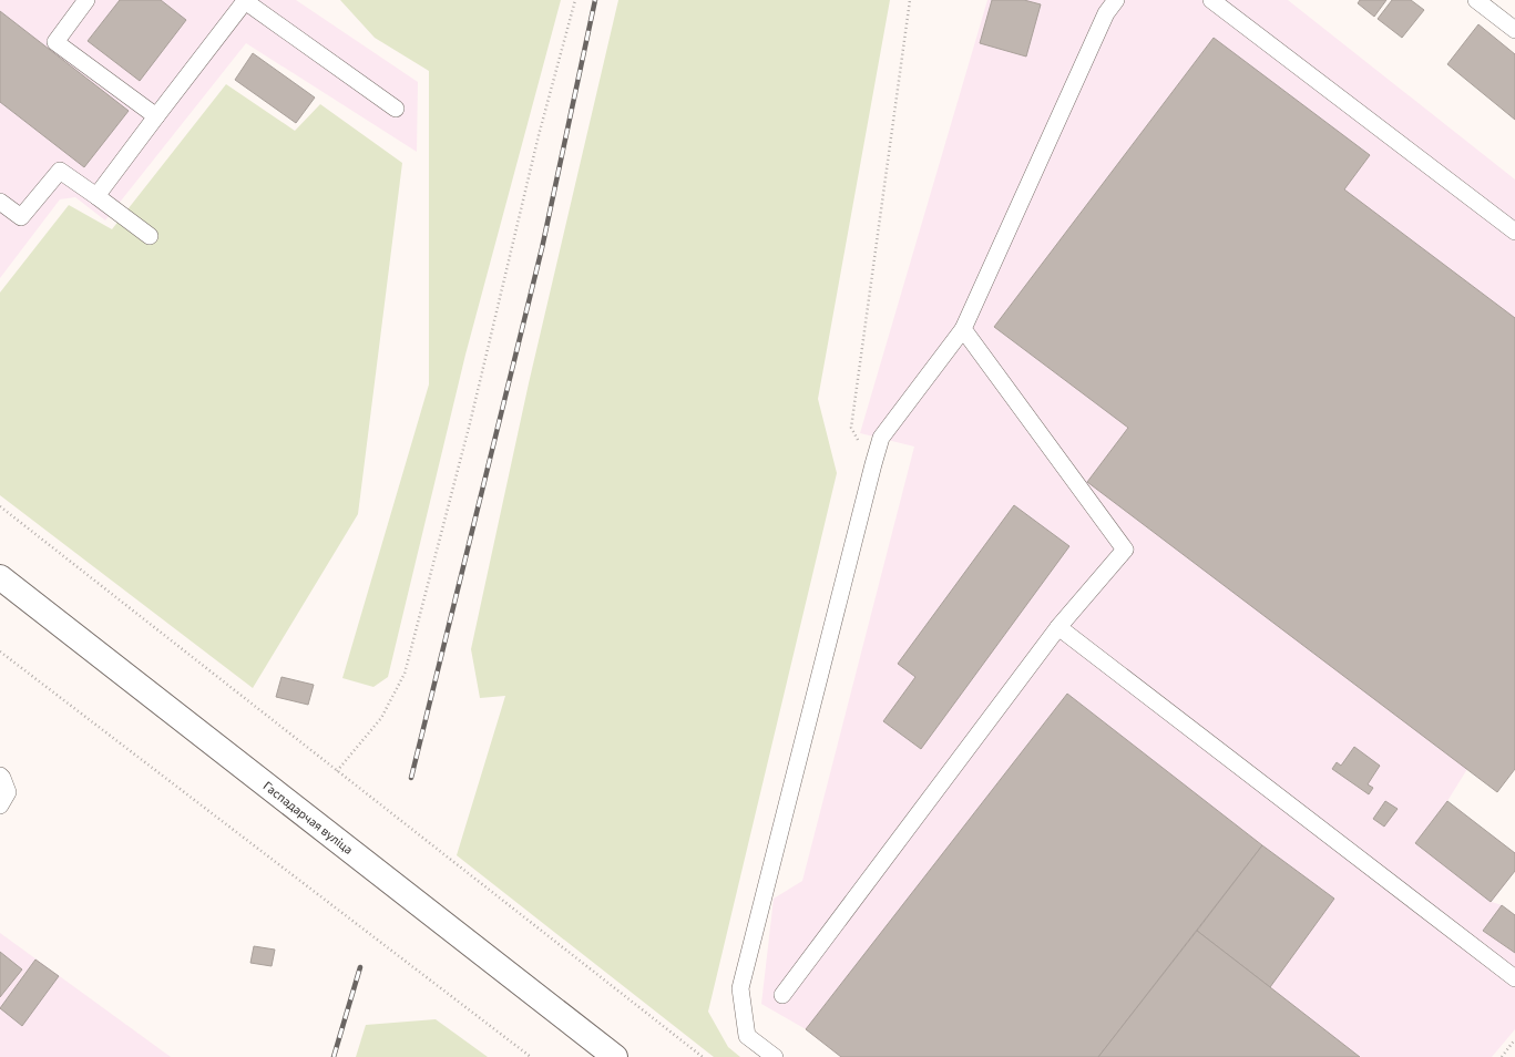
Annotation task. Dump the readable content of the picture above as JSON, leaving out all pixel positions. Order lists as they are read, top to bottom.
{
  "streets": {
    "street": ["Гаспадарчая вуліца"]
  }
}
